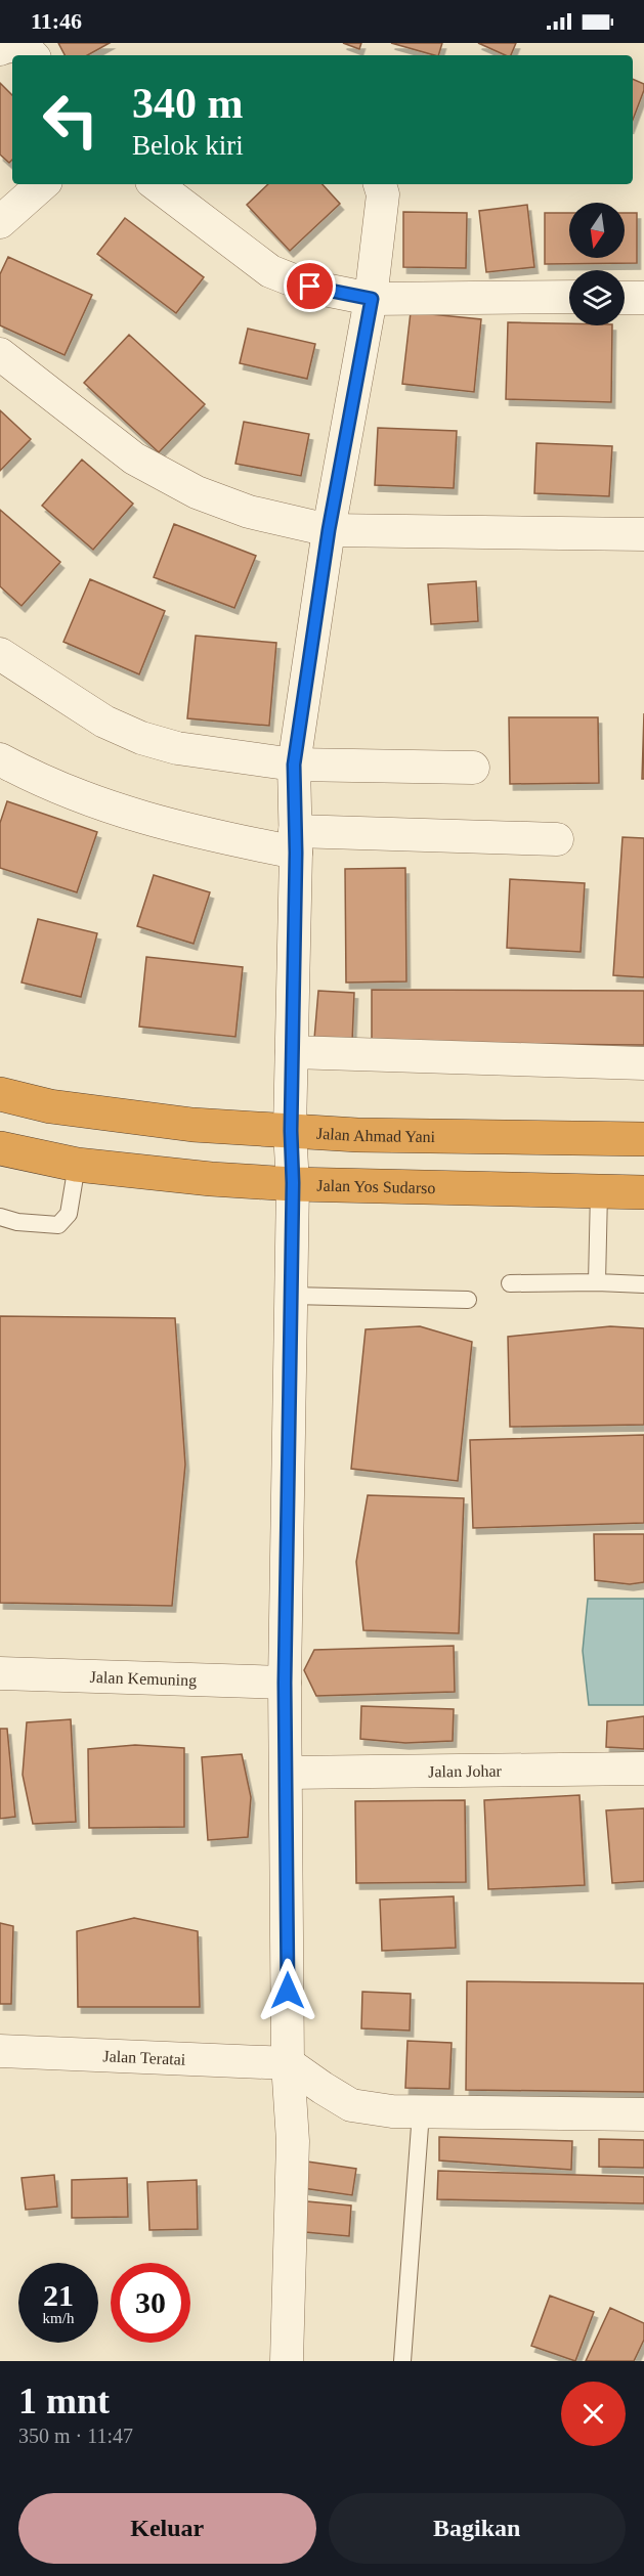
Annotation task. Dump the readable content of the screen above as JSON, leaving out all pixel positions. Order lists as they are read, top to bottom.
{
  "streets": {
    "highway": ["Jalan Ahmad Yani", "Jalan Yos Sudarso"],
    "street": ["Jalan Kemuning", "Jalan Johar", "Jalan Teratai"]
  },
  "north": "bottom",
  "page": {
    "status": "11:46",
    "turn": ["340 m", "Belok kiri"],
    "speed": "21 km/h",
    "limit": "30",
    "heading": ["1 mnt", "350 m · 11:47"],
    "buttons": ["Keluar", "Bagikan"]
  }
}
